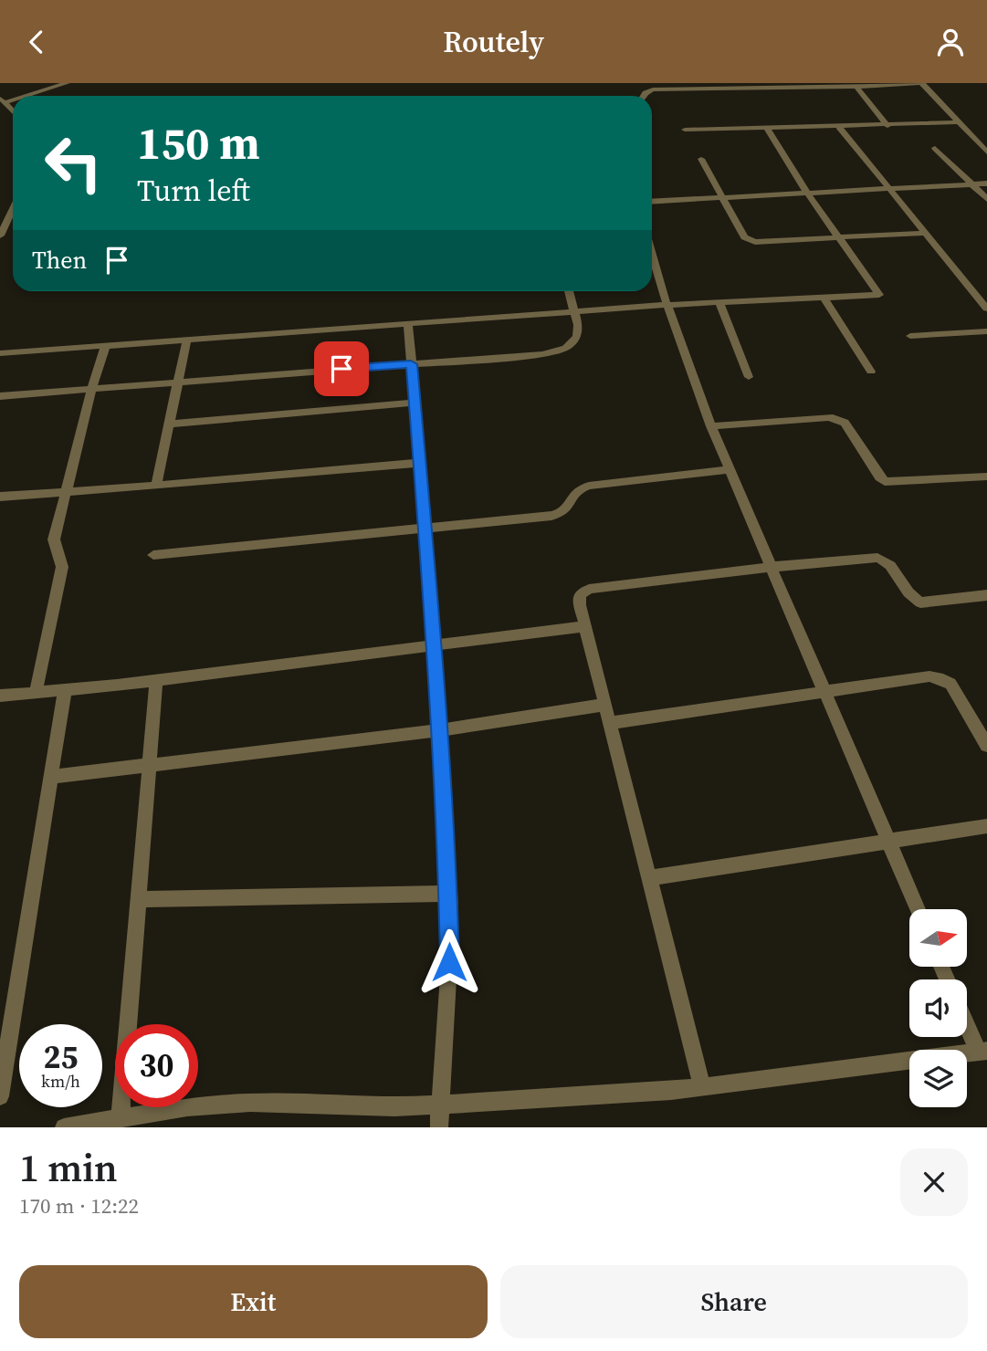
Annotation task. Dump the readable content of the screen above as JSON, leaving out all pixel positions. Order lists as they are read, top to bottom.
{
  "north": "right",
  "page": {
    "header": "Routely",
    "turn": ["150 m", "Turn left"],
    "then": "Then",
    "speed": "25 km/h",
    "limit": "30",
    "heading": ["1 min", "170 m · 12:22"],
    "buttons": ["Exit", "Share"]
  }
}
